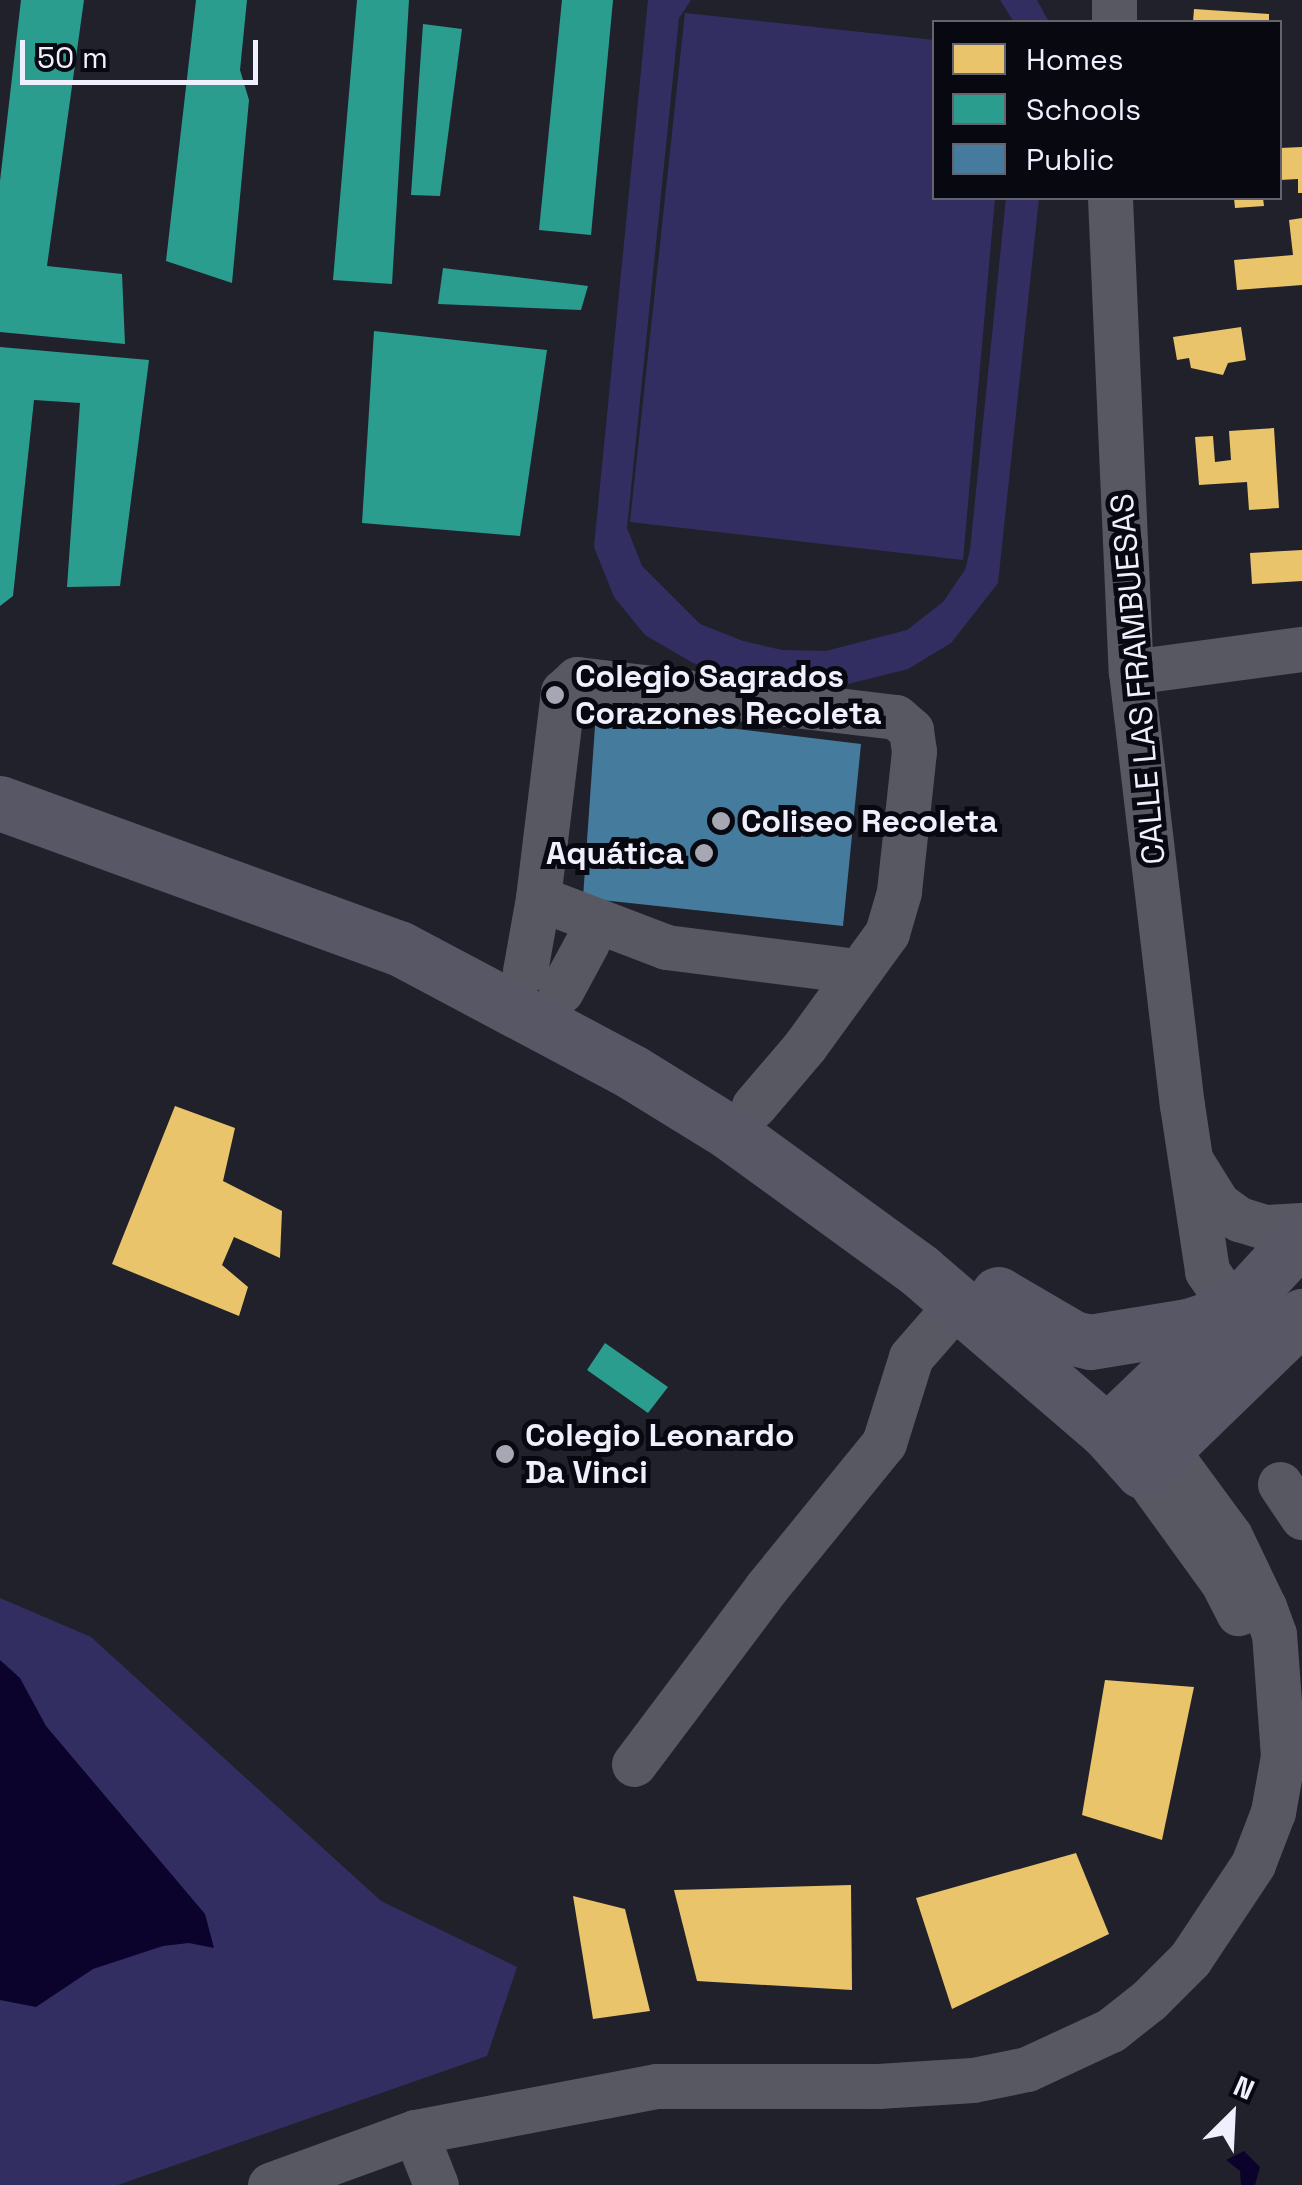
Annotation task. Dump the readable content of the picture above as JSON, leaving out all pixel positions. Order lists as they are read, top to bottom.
{
  "streets": {
    "street": ["CALLE LAS FRAMBUESAS"]
  },
  "places": [
    "Colegio Sagrados Corazones Recoleta",
    "Coliseo Recoleta",
    "Aquática",
    "Colegio Leonardo Da Vinci"
  ],
  "legend": ["Homes", "Schools", "Public"],
  "scale_bar": "50 m",
  "north": "top right"
}
